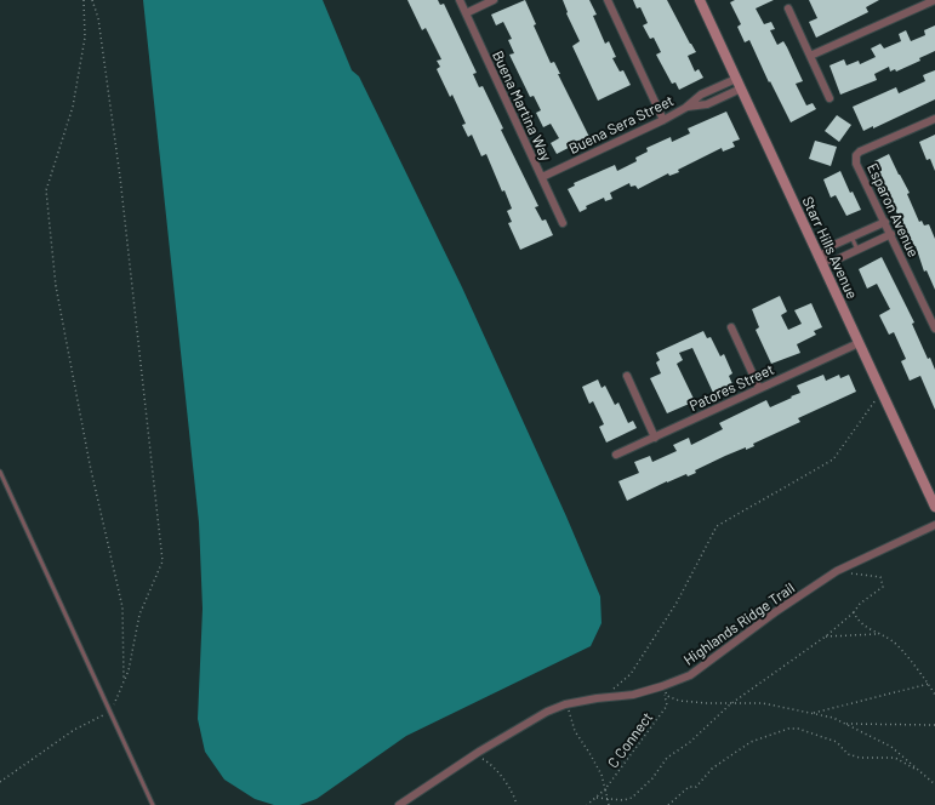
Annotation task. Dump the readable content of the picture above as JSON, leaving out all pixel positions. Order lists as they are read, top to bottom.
{
  "streets": {
    "street": [
      "Buena Martina Way",
      "Buena Sera Street",
      "Esparon Avenue",
      "Starr Hills Avenue",
      "Patores Street",
      "Highlands Ridge Trail"
    ],
    "path": ["C Connect"]
  },
  "crossings": [
    ["Buena Martina Way", "Buena Sera Street"],
    ["Buena Sera Street", "Starr Hills Avenue"],
    ["Starr Hills Avenue", "Patores Street"],
    ["Highlands Ridge Trail", "C Connect"]
  ]
}
